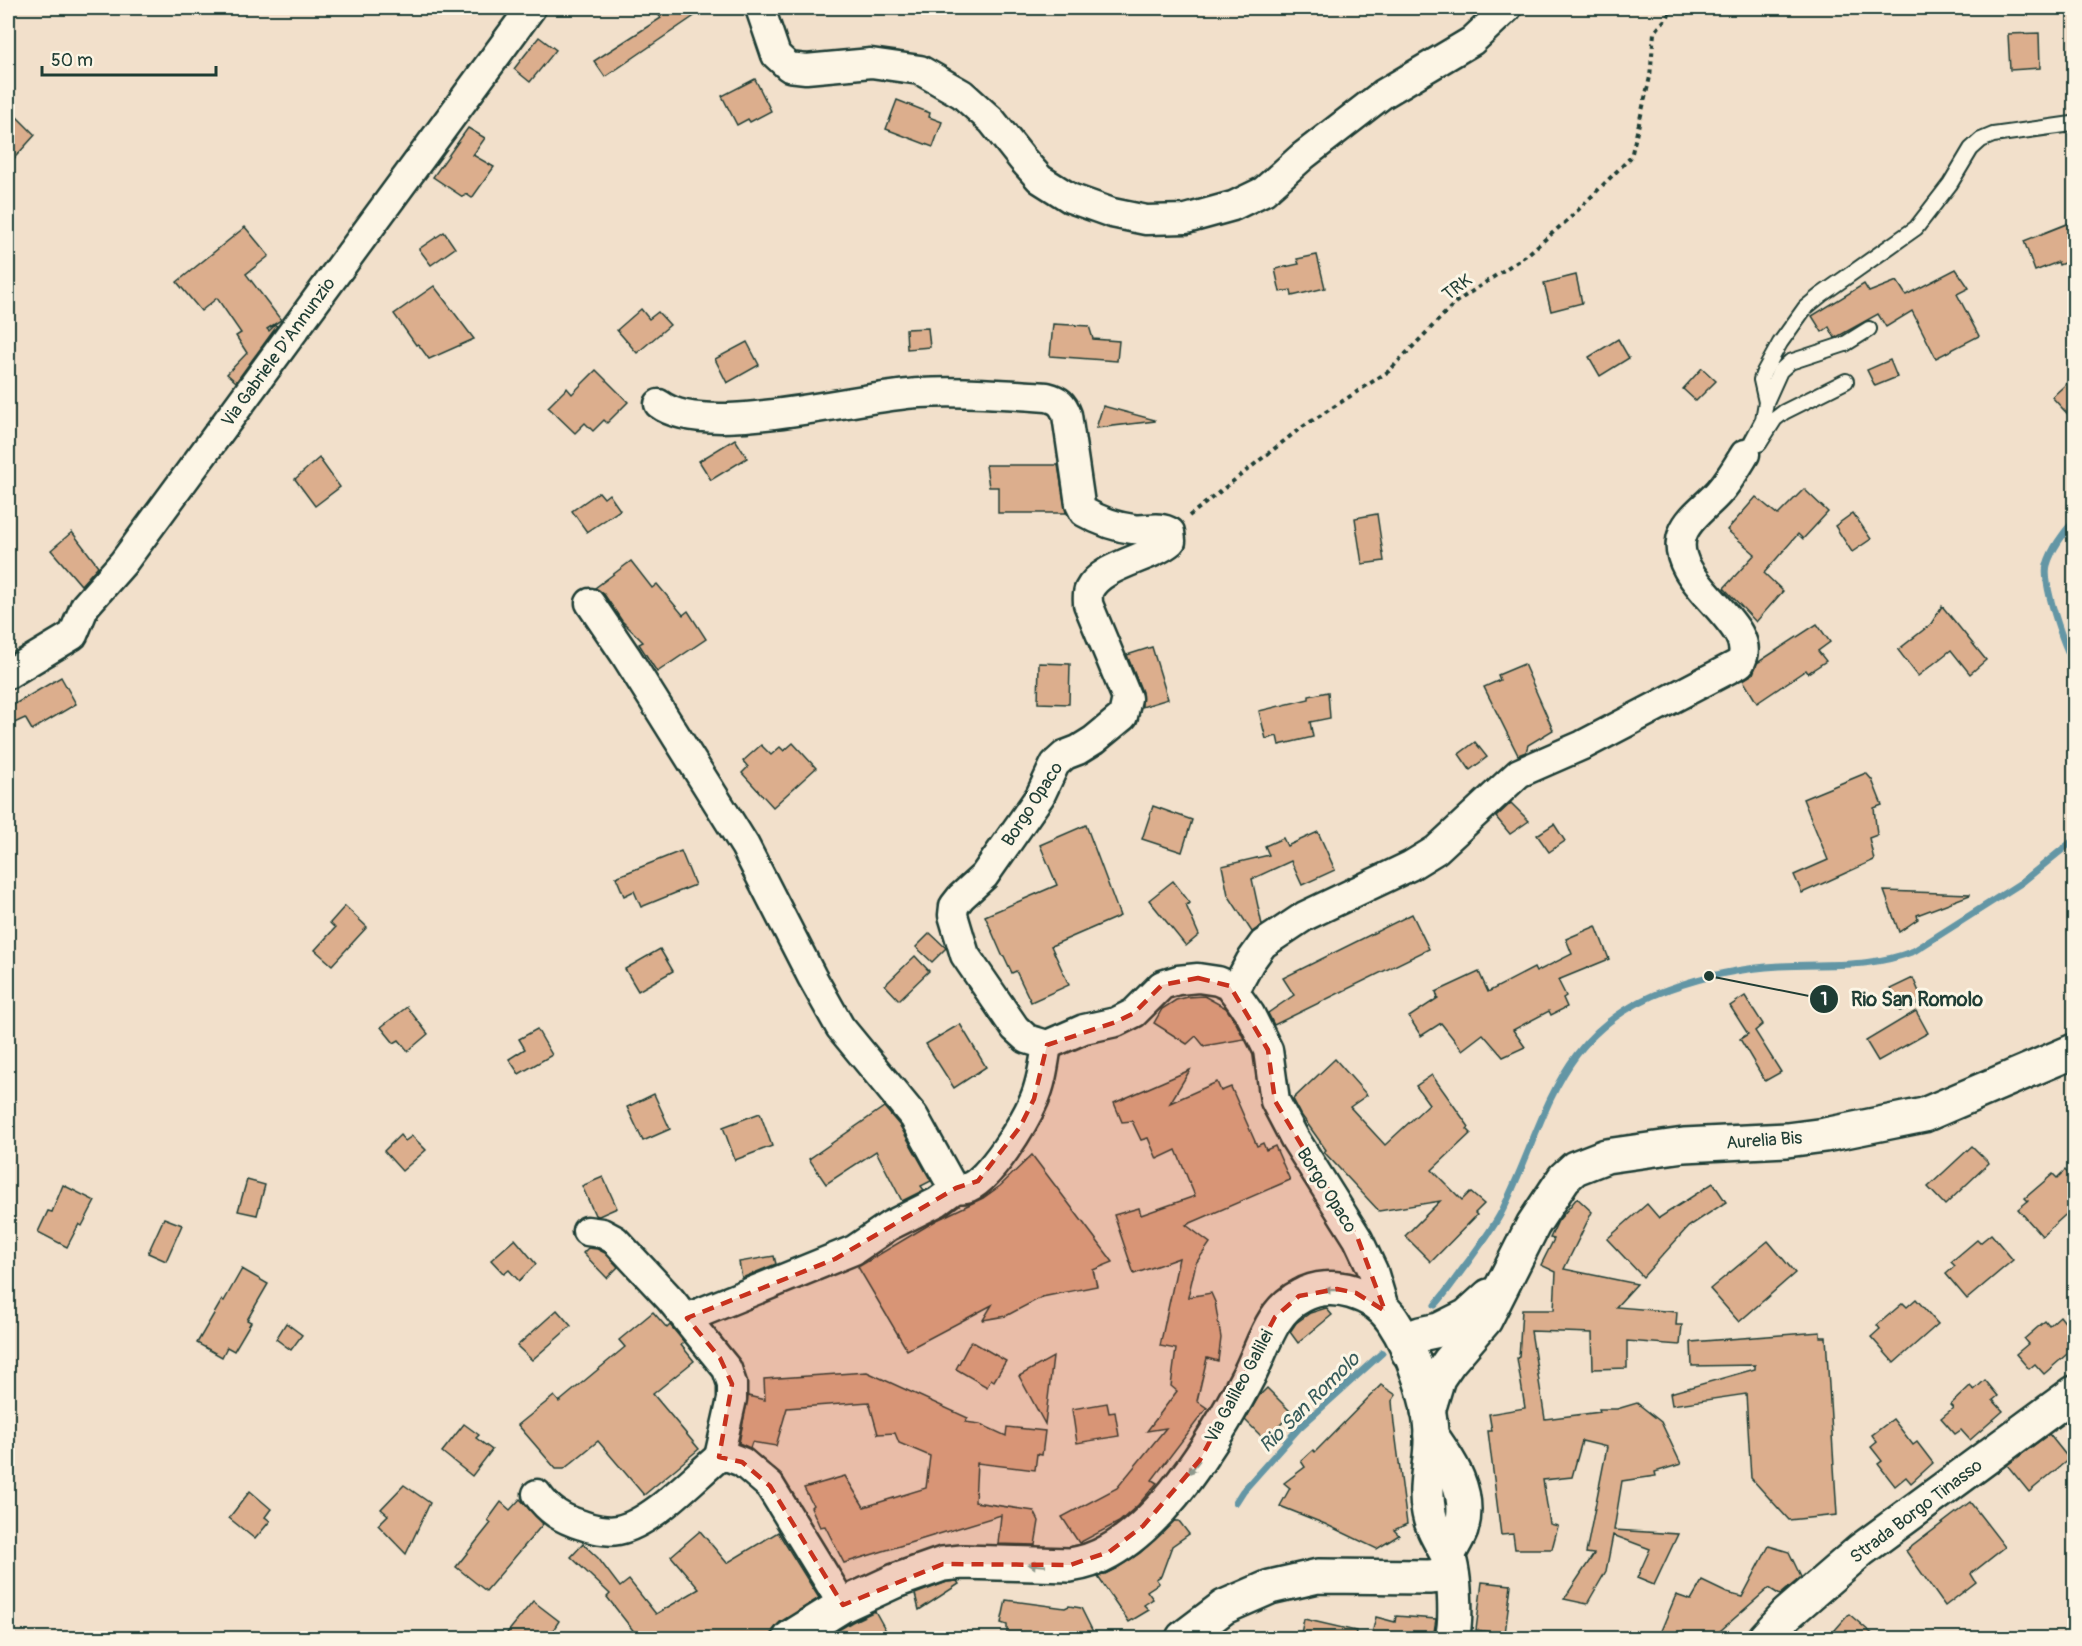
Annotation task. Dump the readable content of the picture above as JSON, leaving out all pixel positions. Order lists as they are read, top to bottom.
{
  "streets": {
    "main road": ["Aurelia Bis", "Via Galileo Galilei", "Strada Borgo Tinasso"],
    "street": ["Via Gabriele D'Annunzio", "Borgo Opaco"],
    "path": ["TRK"]
  },
  "crossings": [
    ["TRK", "Borgo Opaco"],
    ["Borgo Opaco", "Via Galileo Galilei"],
    ["Aurelia Bis", "Via Galileo Galilei"]
  ],
  "water": ["Rio San Romolo"],
  "places": ["Rio San Romolo"],
  "scale_bar": "50 m"
}
